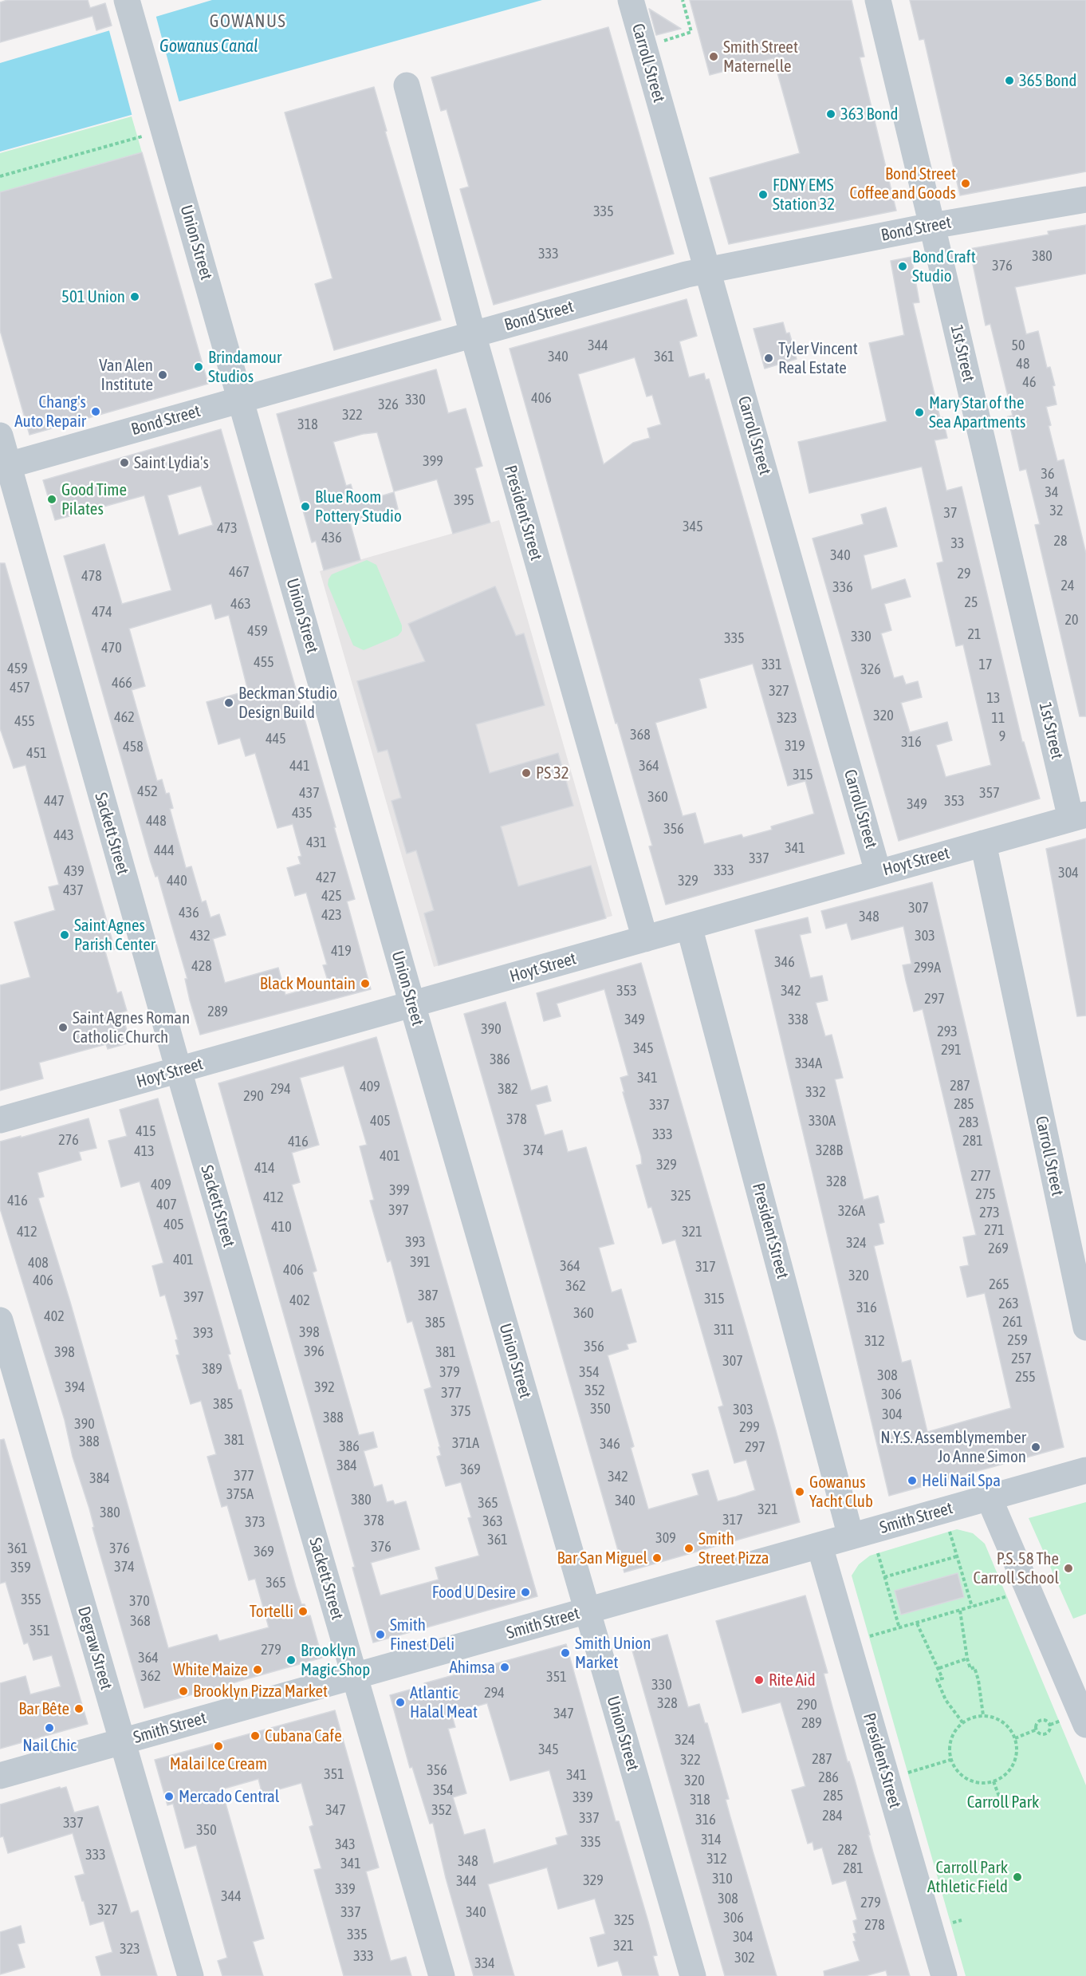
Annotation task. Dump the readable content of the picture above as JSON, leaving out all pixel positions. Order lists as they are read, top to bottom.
{
  "streets": {
    "street": [
      "Carroll Street",
      "Bond Street",
      "Union Street",
      "1st Street",
      "President Street",
      "Sackett Street",
      "Hoyt Street",
      "Smith Street",
      "Degraw Street"
    ]
  },
  "crossings": [
    ["Carroll Street", "Bond Street"],
    ["Carroll Street", "Hoyt Street"],
    ["Bond Street", "Union Street"],
    ["Bond Street", "1st Street"],
    ["Bond Street", "President Street"],
    ["Bond Street", "Sackett Street"],
    ["Union Street", "Hoyt Street"],
    ["Union Street", "Smith Street"],
    ["1st Street", "Hoyt Street"],
    ["President Street", "Hoyt Street"],
    ["President Street", "Smith Street"],
    ["Sackett Street", "Hoyt Street"],
    ["Sackett Street", "Smith Street"],
    ["Smith Street", "Degraw Street"]
  ],
  "districts": ["GOWANUS"],
  "water": ["Gowanus Canal"],
  "parks": ["Carroll Park"],
  "places": [
    "Smith Street Maternelle",
    "365 Bond",
    "363 Bond",
    "Bond Street Coffee and Goods",
    "FDNY EMS Station 32",
    "Bond Craft Studio",
    "501 Union",
    "Tyler Vincent Real Estate",
    "Brindamour Studios",
    "Van Alen Institute",
    "Chang's Auto Repair",
    "Mary Star of the Sea Apartments",
    "Saint Lydia's",
    "Good Time Pilates",
    "Blue Room Pottery Studio",
    "Beckman Studio Design Build",
    "PS 32",
    "Saint Agnes Parish Center",
    "Black Mountain",
    "Saint Agnes Roman Catholic Church",
    "N.Y.S. Assemblymember Jo Anne Simon",
    "Heli Nail Spa",
    "Gowanus Yacht Club",
    "Smith Street Pizza",
    "Bar San Miguel",
    "P.S. 58 The Carroll School",
    "Food U Desire",
    "Tortelli",
    "Smith Finest Deli",
    "Smith Union Market",
    "Brooklyn Magic Shop",
    "Ahimsa",
    "White Maize",
    "Rite Aid",
    "Brooklyn Pizza Market",
    "Atlantic Halal Meat",
    "Bar Bête",
    "Nail Chic",
    "Cubana Cafe",
    "Malai Ice Cream",
    "Mercado Central",
    "Carroll Park Athletic Field"
  ],
  "house_numbers": [
    "335",
    "333",
    "380",
    "376",
    "344",
    "50",
    "340",
    "361",
    "48",
    "46",
    "406",
    "330",
    "326",
    "322",
    "318",
    "399",
    "36",
    "34",
    "395",
    "32",
    "37",
    "345",
    "473",
    "436",
    "28",
    "33",
    "340",
    "467",
    "29",
    "478",
    "24",
    "336",
    "25",
    "463",
    "474",
    "20",
    "459",
    "21",
    "330",
    "335",
    "470",
    "455",
    "331",
    "17",
    "459",
    "326",
    "466",
    "457",
    "327",
    "13",
    "320",
    "462",
    "323",
    "11",
    "455",
    "368",
    "9",
    "445",
    "316",
    "319",
    "458",
    "451",
    "441",
    "364",
    "315",
    "452",
    "437",
    "357",
    "360",
    "447",
    "353",
    "349",
    "435",
    "448",
    "356",
    "443",
    "431",
    "341",
    "444",
    "337",
    "333",
    "439",
    "304",
    "427",
    "440",
    "329",
    "437",
    "425",
    "307",
    "436",
    "423",
    "348",
    "432",
    "303",
    "419",
    "346",
    "428",
    "299A",
    "353",
    "342",
    "297",
    "289",
    "349",
    "338",
    "390",
    "293",
    "345",
    "291",
    "386",
    "334A",
    "341",
    "287",
    "409",
    "294",
    "382",
    "332",
    "290",
    "285",
    "337",
    "378",
    "405",
    "330A",
    "283",
    "415",
    "333",
    "276",
    "281",
    "416",
    "374",
    "328B",
    "413",
    "401",
    "329",
    "414",
    "277",
    "328",
    "409",
    "399",
    "275",
    "325",
    "412",
    "416",
    "407",
    "397",
    "326A",
    "273",
    "405",
    "410",
    "271",
    "412",
    "321",
    "393",
    "324",
    "269",
    "401",
    "391",
    "408",
    "364",
    "317",
    "406",
    "320",
    "406",
    "265",
    "362",
    "387",
    "397",
    "315",
    "402",
    "263",
    "316",
    "360",
    "402",
    "261",
    "385",
    "311",
    "398",
    "393",
    "259",
    "312",
    "356",
    "396",
    "398",
    "381",
    "257",
    "307",
    "389",
    "379",
    "354",
    "308",
    "255",
    "394",
    "392",
    "352",
    "377",
    "306",
    "385",
    "350",
    "303",
    "375",
    "304",
    "388",
    "390",
    "299",
    "381",
    "388",
    "371A",
    "346",
    "386",
    "297",
    "384",
    "369",
    "377",
    "342",
    "384",
    "375A",
    "380",
    "340",
    "365",
    "321",
    "380",
    "317",
    "378",
    "363",
    "373",
    "309",
    "361",
    "376",
    "361",
    "376",
    "369",
    "374",
    "359",
    "365",
    "355",
    "370",
    "368",
    "351",
    "279",
    "364",
    "362",
    "351",
    "330",
    "294",
    "328",
    "290",
    "347",
    "289",
    "324",
    "345",
    "287",
    "322",
    "356",
    "351",
    "341",
    "286",
    "320",
    "354",
    "285",
    "339",
    "318",
    "347",
    "352",
    "284",
    "337",
    "316",
    "337",
    "350",
    "314",
    "335",
    "343",
    "282",
    "333",
    "312",
    "348",
    "341",
    "281",
    "310",
    "329",
    "344",
    "339",
    "344",
    "308",
    "279",
    "327",
    "337",
    "340",
    "306",
    "325",
    "278",
    "335",
    "304",
    "321",
    "323",
    "333",
    "302",
    "334"
  ]
}
